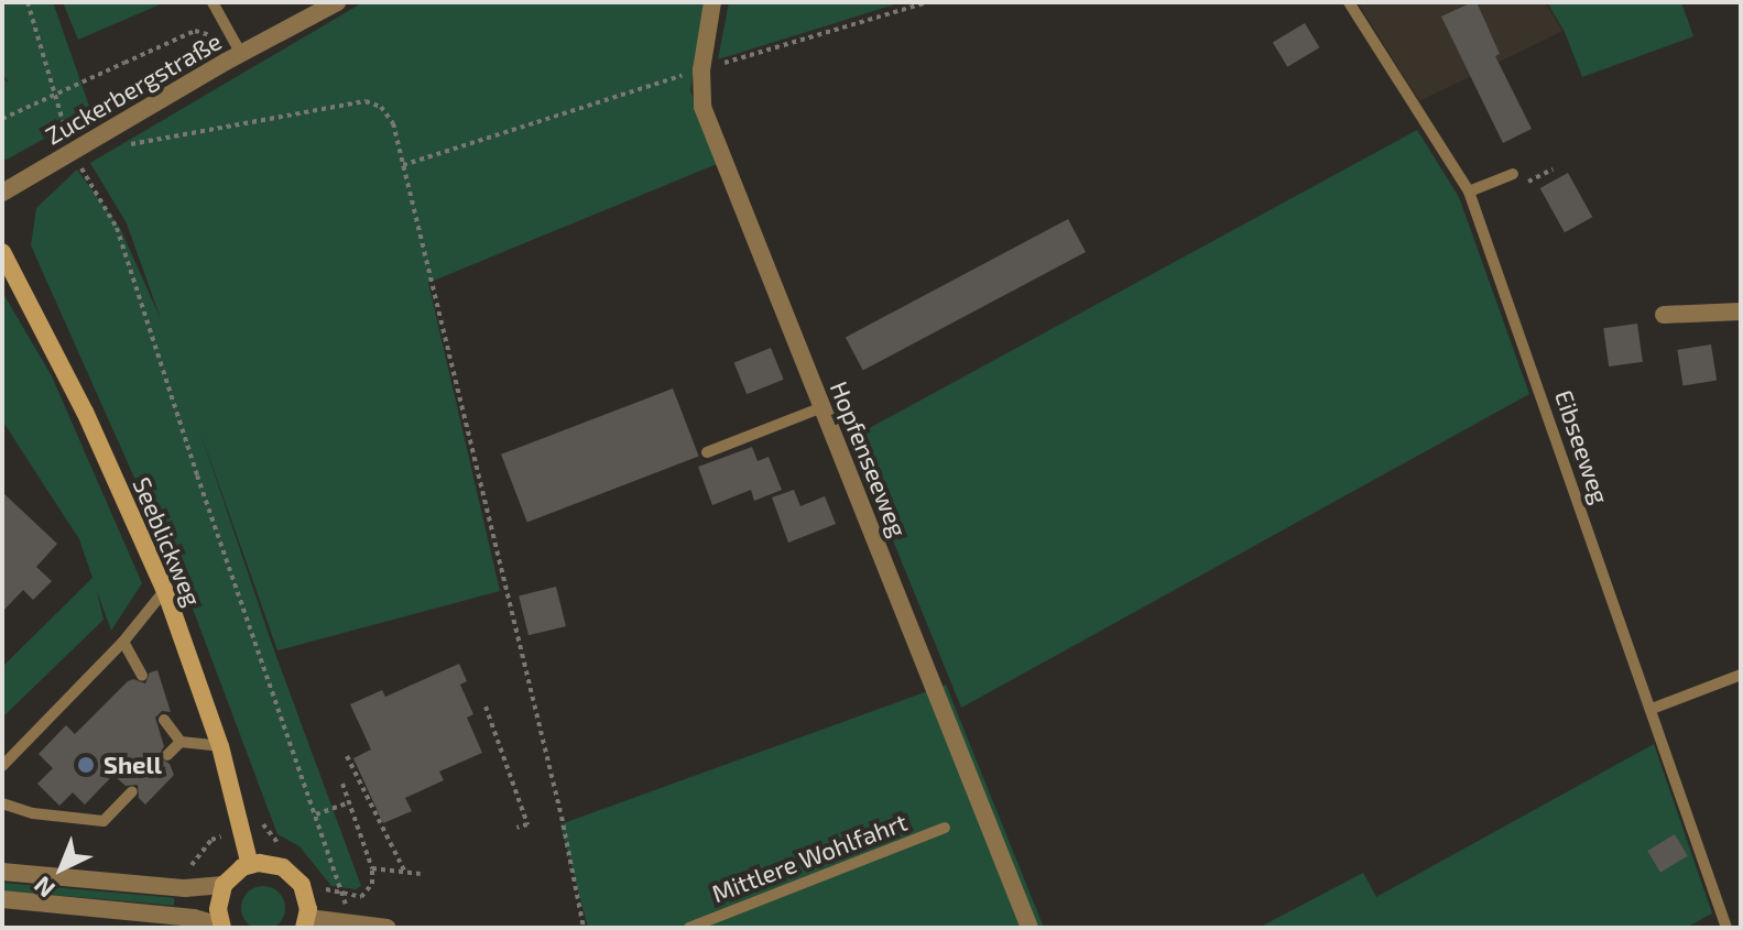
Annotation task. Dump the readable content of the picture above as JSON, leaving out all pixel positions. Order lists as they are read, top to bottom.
{
  "streets": {
    "main road": ["Seeblickweg"],
    "street": ["Zuckerbergstraße", "Hopfenseeweg"],
    "lane": ["Eibseeweg", "Mittlere Wohlfahrt"]
  },
  "places": ["Shell"],
  "north": "bottom left"
}
